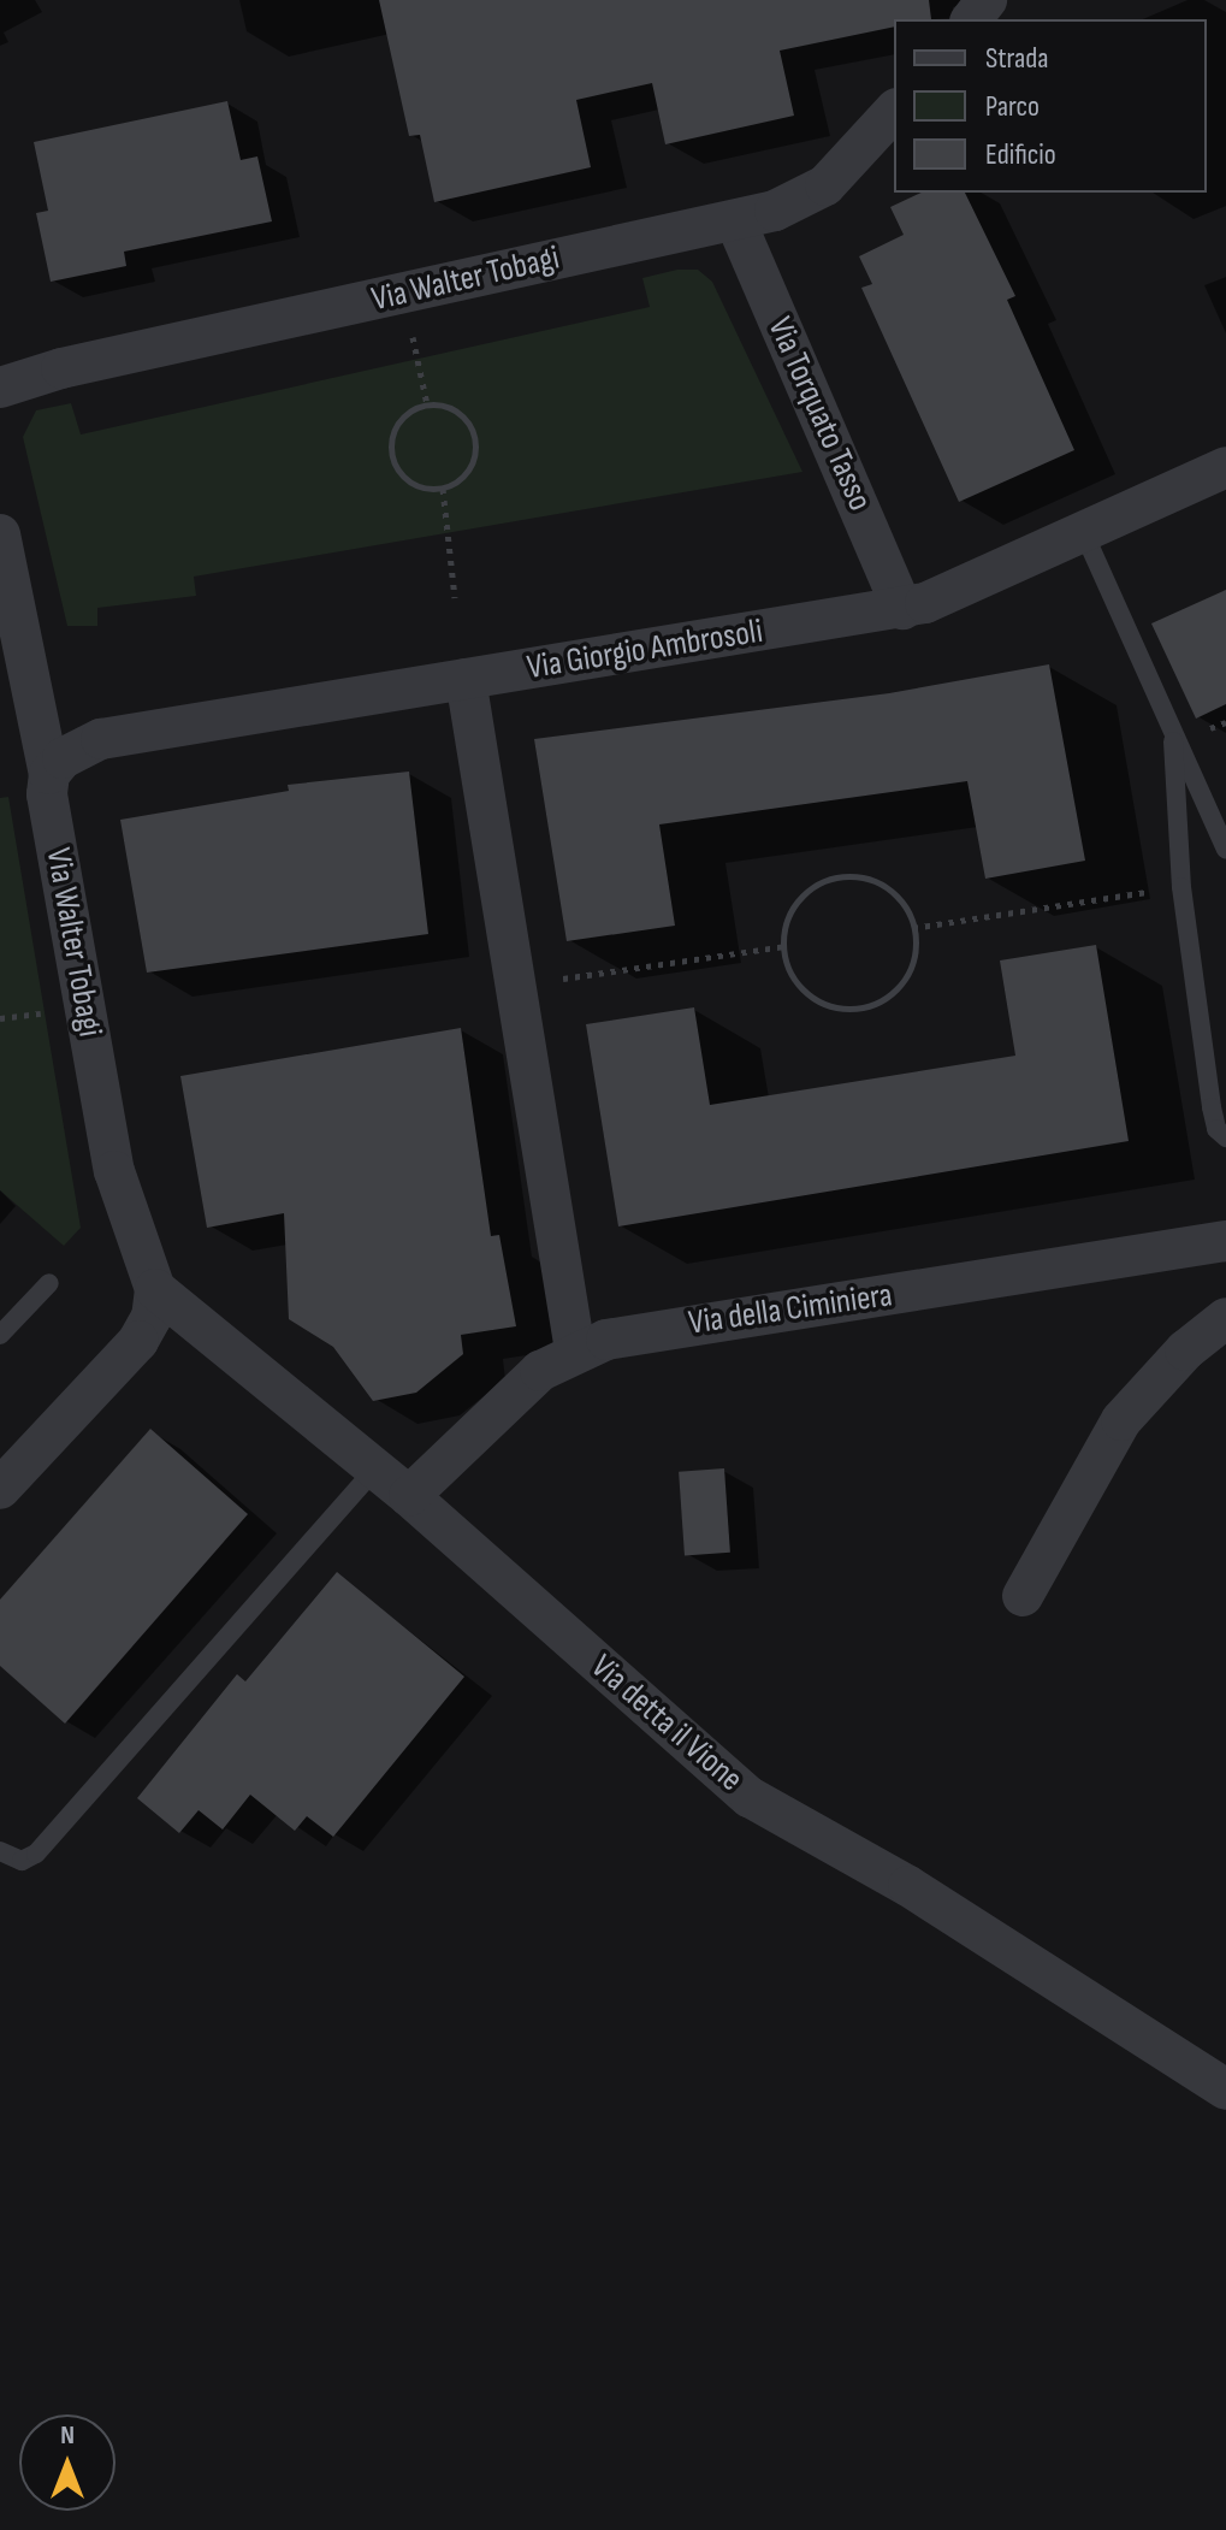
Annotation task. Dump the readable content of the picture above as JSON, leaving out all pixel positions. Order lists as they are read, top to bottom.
{
  "streets": {
    "street": [
      "Via Walter Tobagi",
      "Via Torquato Tasso",
      "Via Giorgio Ambrosoli",
      "Via della Ciminiera",
      "Via detta il Vione"
    ]
  },
  "crossings": [
    ["Via Walter Tobagi", "Via Torquato Tasso"],
    ["Via Walter Tobagi", "Via Giorgio Ambrosoli"],
    ["Via Walter Tobagi", "Via detta il Vione"],
    ["Via Torquato Tasso", "Via Giorgio Ambrosoli"],
    ["Via della Ciminiera", "Via detta il Vione"]
  ],
  "legend": ["Strada", "Parco", "Edificio"],
  "north": "top"
}
